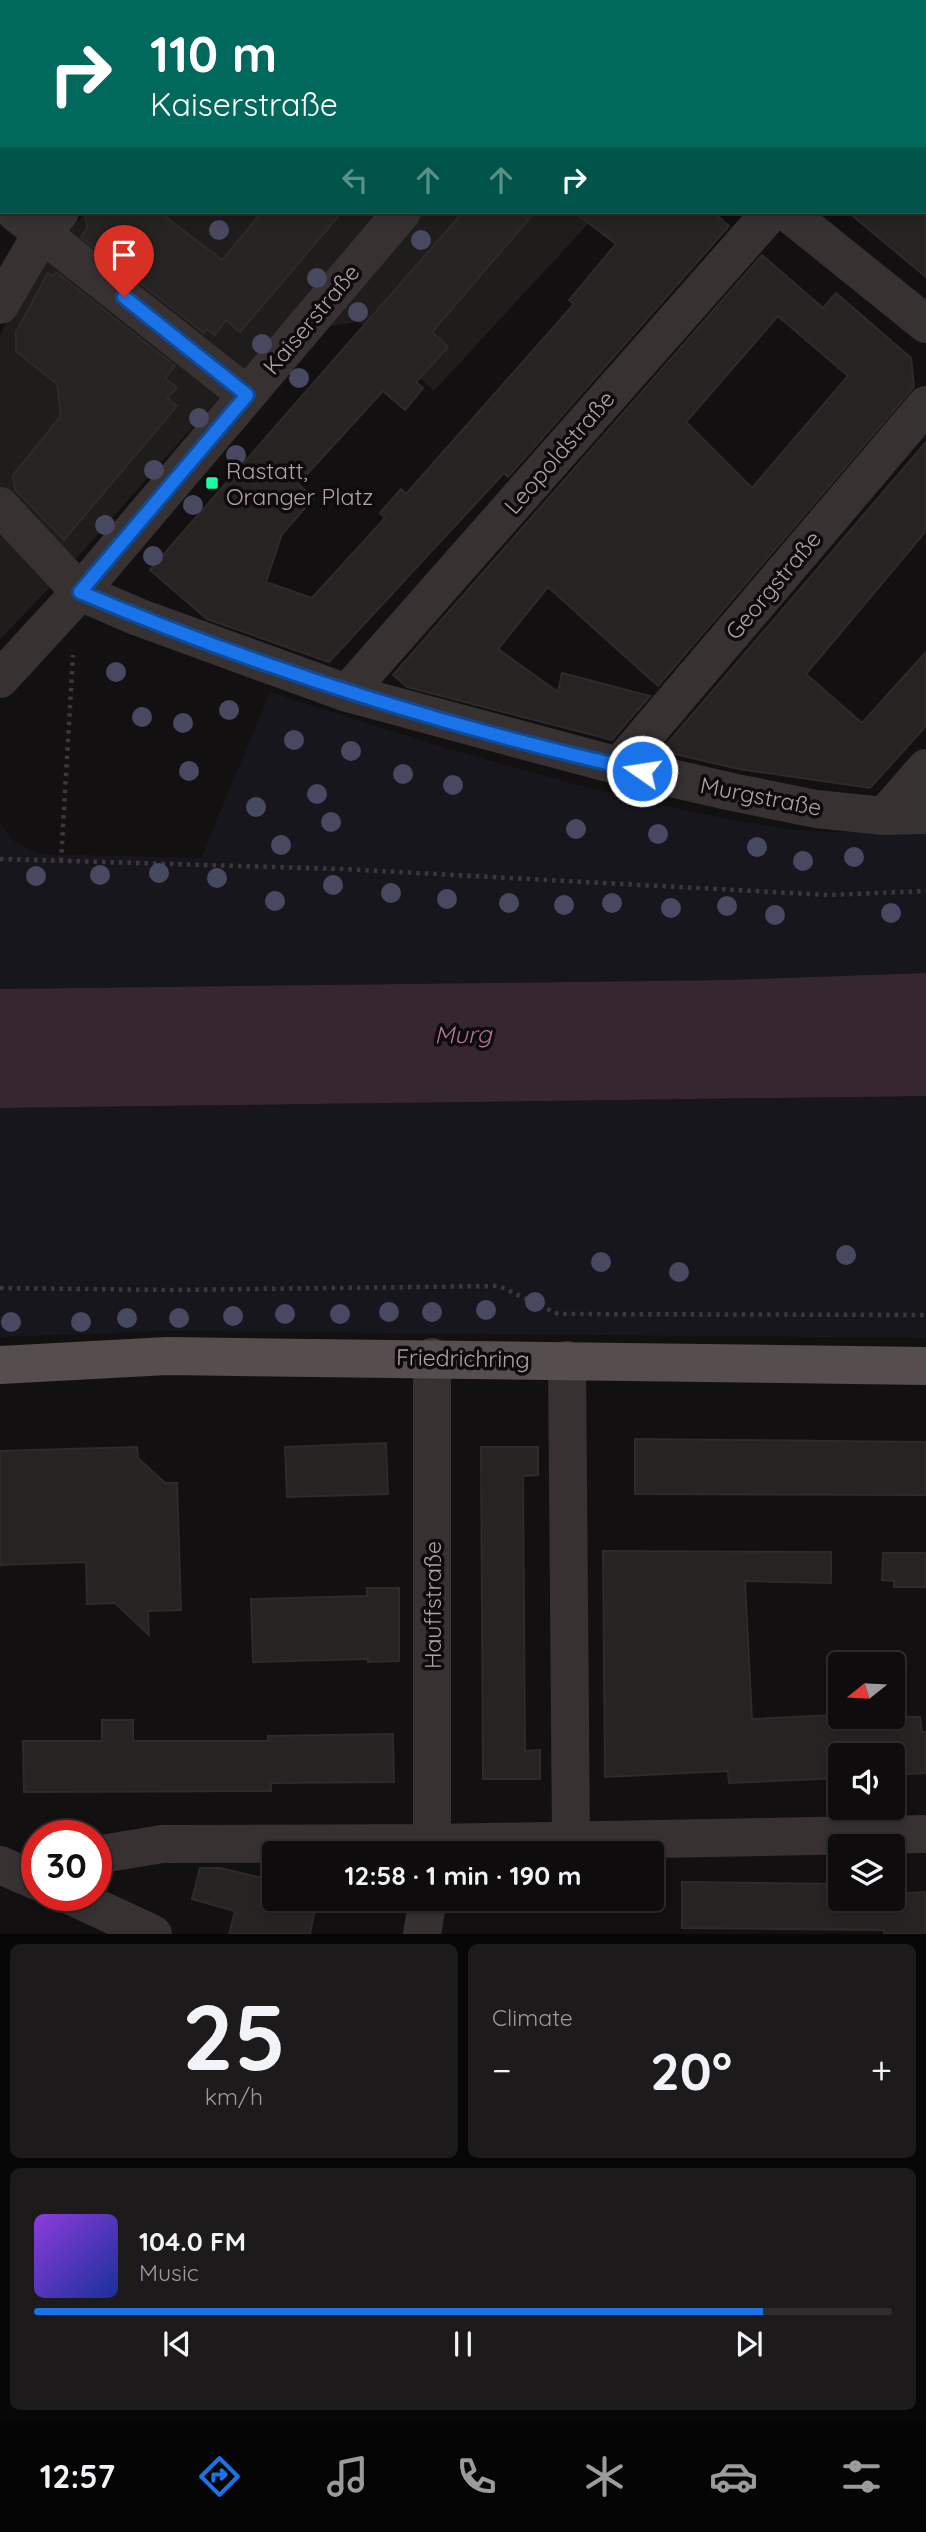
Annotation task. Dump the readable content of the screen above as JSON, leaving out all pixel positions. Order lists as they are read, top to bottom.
{
  "streets": {
    "main road": ["Friedrichring"],
    "street": [
      "Kaiserstraße",
      "Leopoldstraße",
      "Georgstraße",
      "Murgstraße",
      "Hauffstraße"
    ]
  },
  "crossings": [
    ["Kaiserstraße", "Murgstraße"],
    ["Leopoldstraße", "Murgstraße"],
    ["Georgstraße", "Murgstraße"],
    ["Friedrichring", "Hauffstraße"]
  ],
  "water": ["Murg"],
  "places": {
    "transit": ["Rastatt, Oranger Platz"]
  },
  "north": "left",
  "page": {
    "turn": ["110 m", "Kaiserstraße"],
    "limit": "30",
    "trip": "12:58 · 1 min · 190 m",
    "tile": [
      ["25", "km/h"],
      "Climate"
    ],
    "heat": ["−", "20°", "+"],
    "song": ["104.0 FM", "Music"],
    "tabs": "12:57"
  }
}
